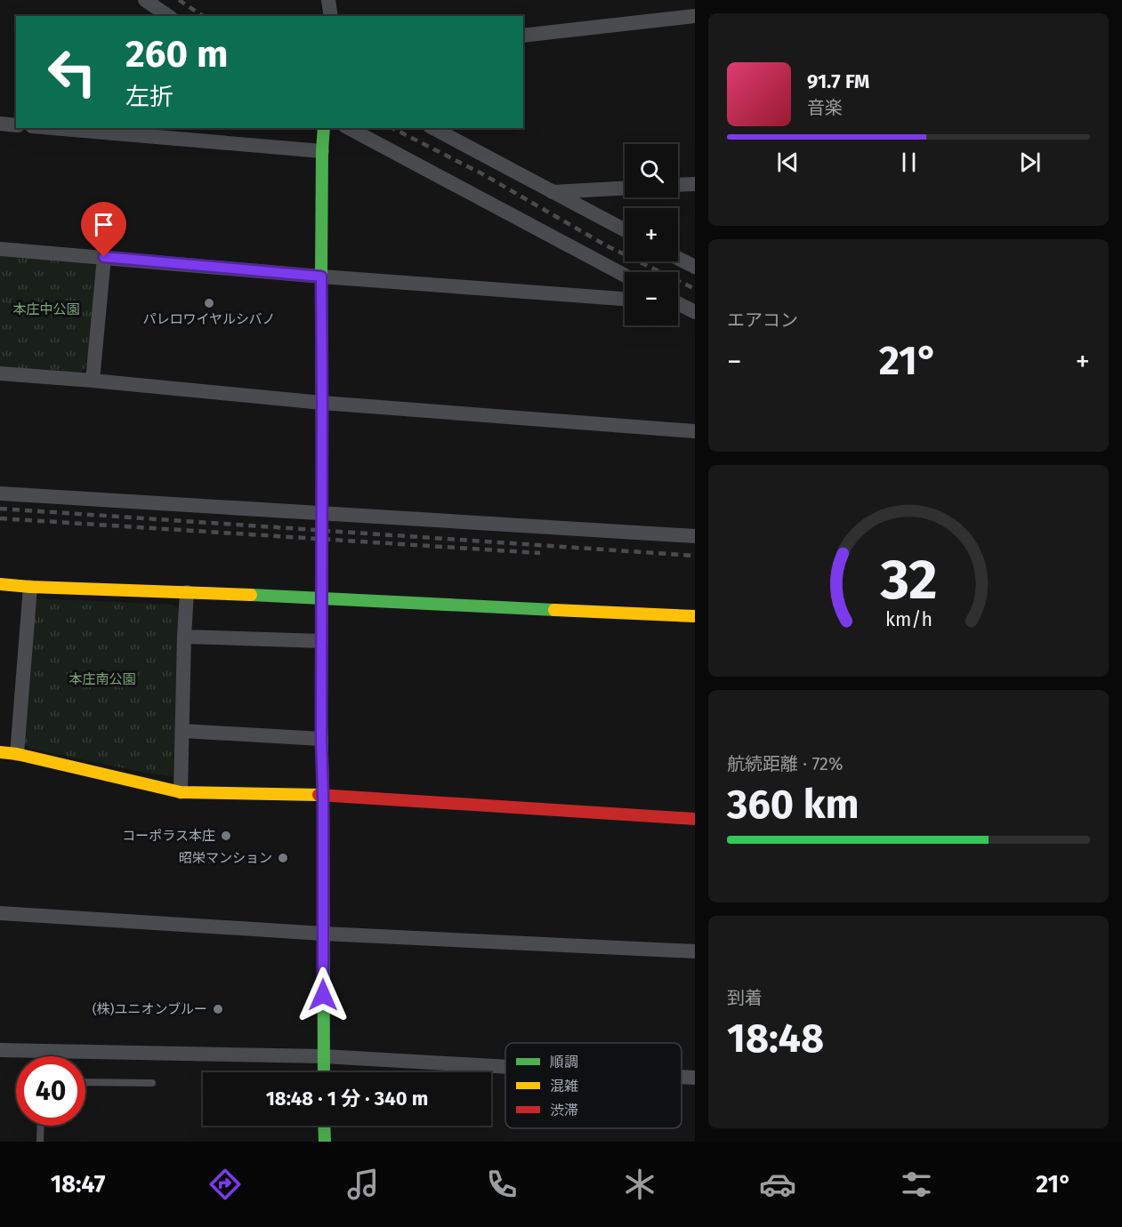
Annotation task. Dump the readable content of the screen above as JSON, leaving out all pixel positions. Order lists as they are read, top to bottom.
{
  "parks": ["本庄中公園", "本庄南公園"],
  "places": [
    "パレロワイヤルシバノ",
    "コーポラス本庄",
    "昭栄マンション",
    "(株)ユニオンブルー"
  ],
  "legend": ["順調", "混雑", "渋滞"],
  "page": {
    "turn": ["260 m", "左折"],
    "song": ["91.7 FM", "音楽"],
    "map_buttons": ["+", "−"],
    "tile": [
      "エアコン",
      ["航続距離 · 72%", "360 km"],
      ["到着", "18:48"]
    ],
    "heat": ["−", "21°", "+"],
    "limit": "40",
    "trip": "18:48 · 1 分 · 340 m",
    "tabs": ["18:47", "21°"],
    "gauge": ["32", "km/h"]
  }
}
